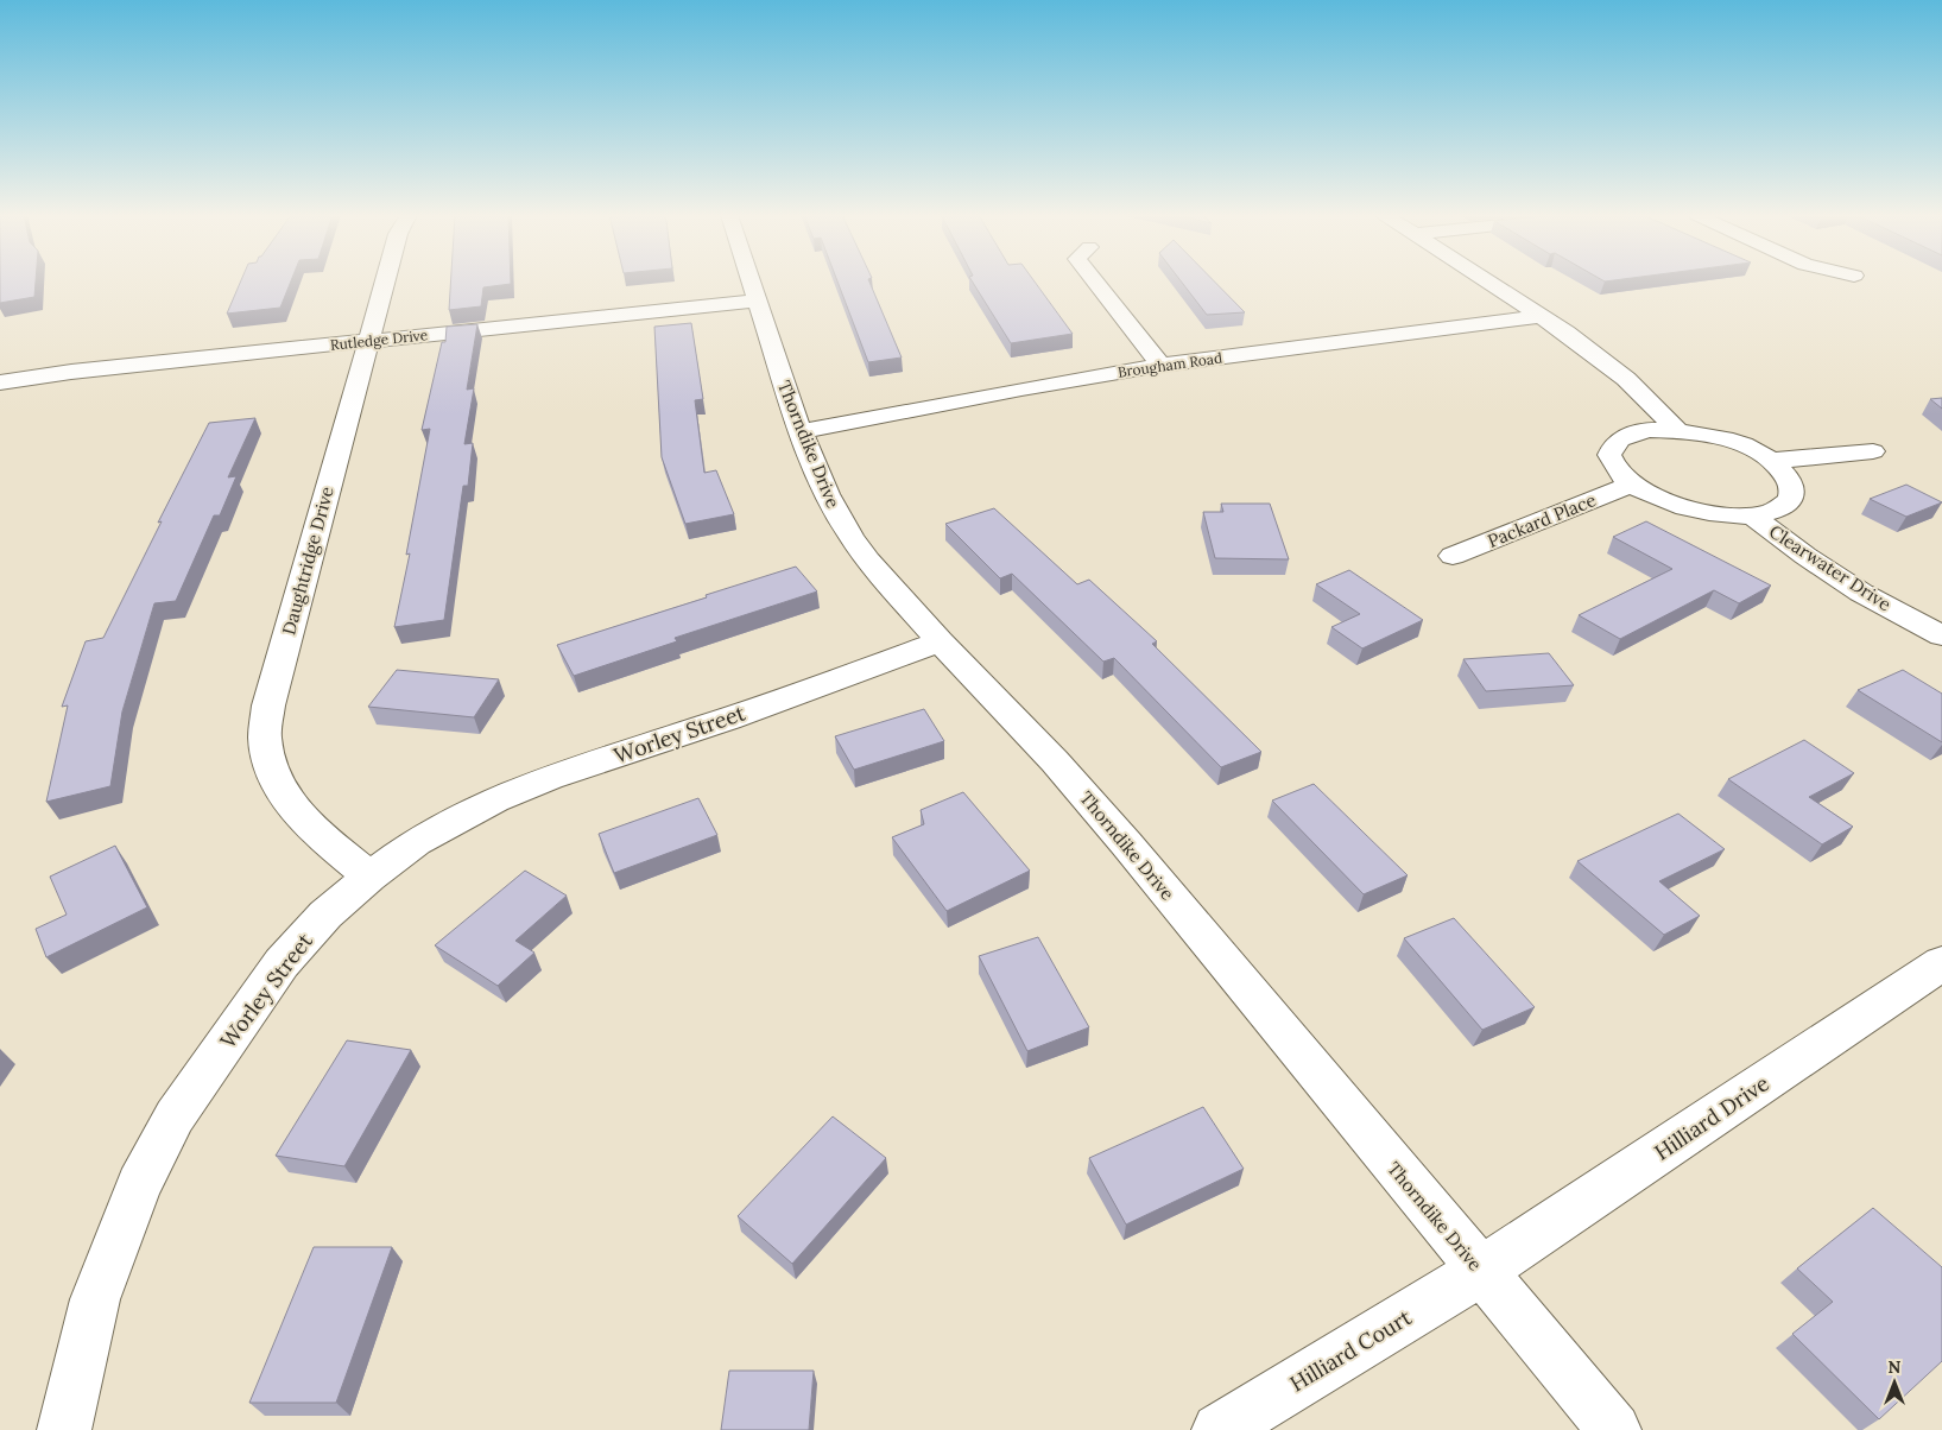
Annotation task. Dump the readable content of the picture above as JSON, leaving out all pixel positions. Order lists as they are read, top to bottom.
{
  "streets": {
    "street": [
      "Rutledge Drive",
      "Brougham Road",
      "Thorndike Drive",
      "Packard Place",
      "Daughtridge Drive",
      "Clearwater Drive",
      "Worley Street",
      "Hilliard Drive",
      "Hilliard Court"
    ]
  },
  "crossings": [
    ["Rutledge Drive", "Thorndike Drive"],
    ["Rutledge Drive", "Daughtridge Drive"],
    ["Brougham Road", "Thorndike Drive"],
    ["Thorndike Drive", "Worley Street"],
    ["Thorndike Drive", "Hilliard Drive"],
    ["Thorndike Drive", "Hilliard Court"],
    ["Packard Place", "Clearwater Drive"],
    ["Daughtridge Drive", "Worley Street"],
    ["Hilliard Drive", "Hilliard Court"]
  ],
  "north": "top"
}
